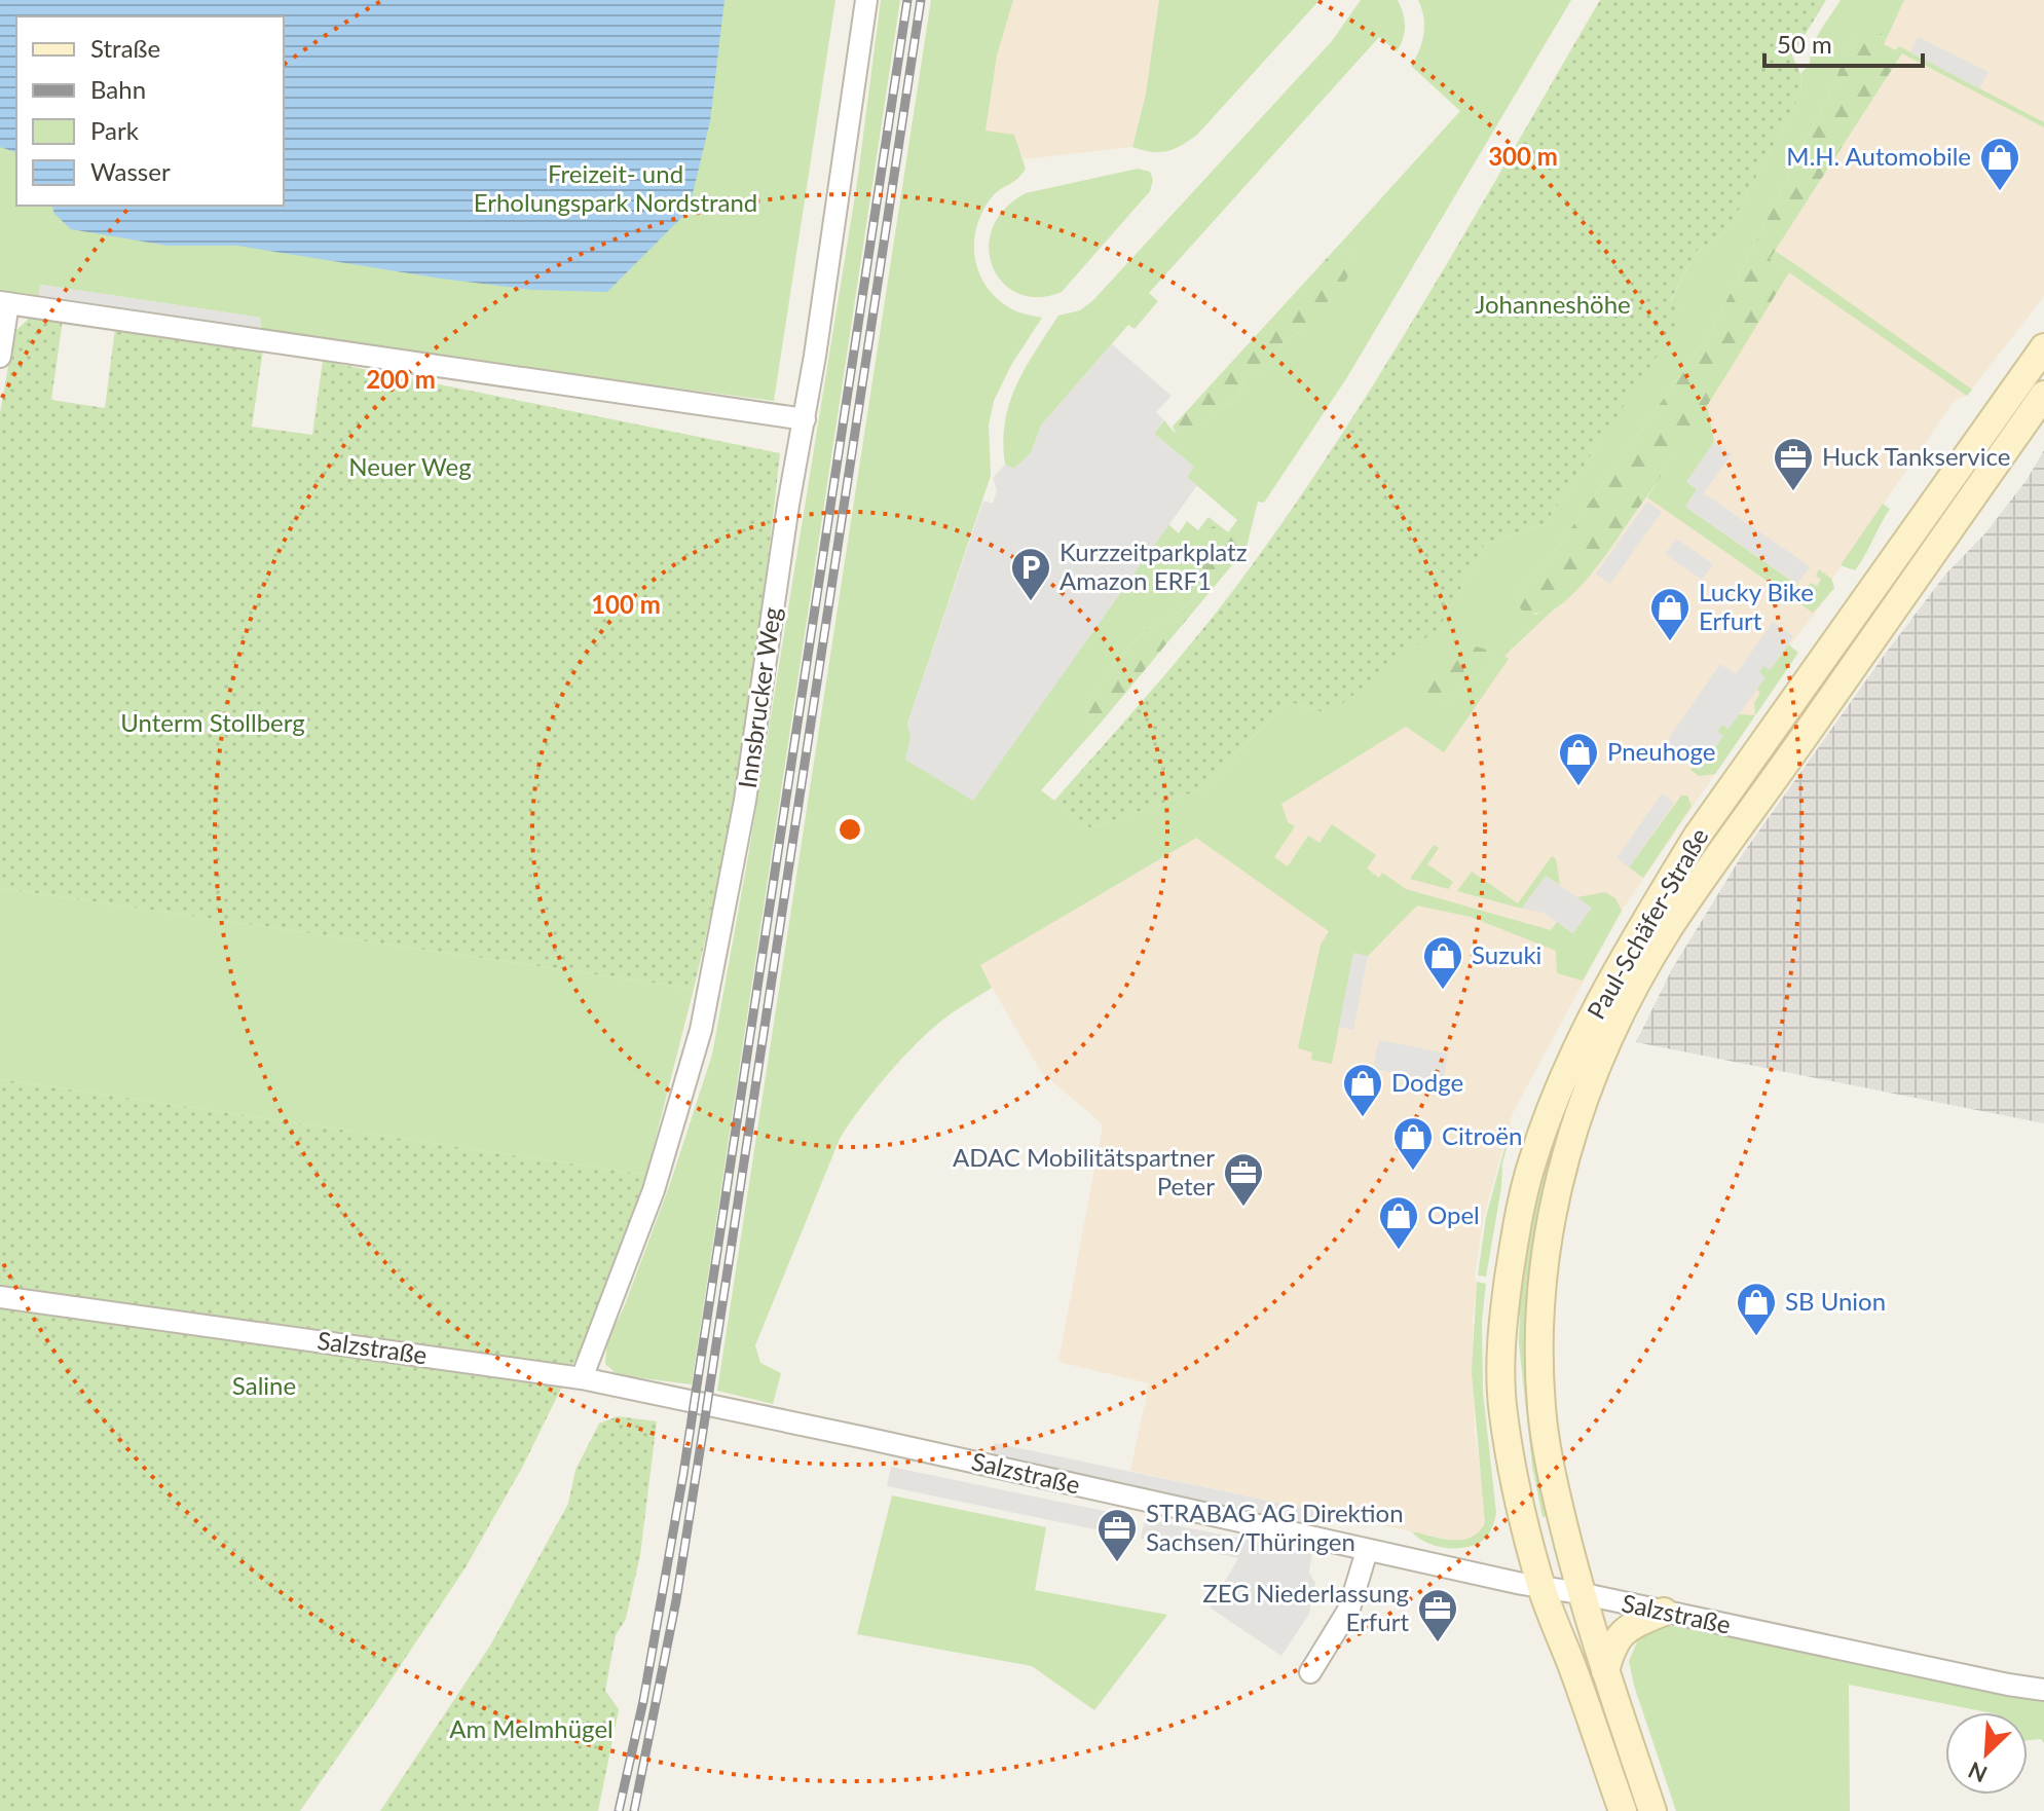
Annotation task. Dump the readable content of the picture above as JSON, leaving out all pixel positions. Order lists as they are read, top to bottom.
{
  "streets": {
    "main road": ["Paul-Schäfer-Straße"],
    "street": ["Innsbrucker Weg", "Salzstraße"]
  },
  "crossings": [
    ["Innsbrucker Weg", "Salzstraße"],
    ["Paul-Schäfer-Straße", "Salzstraße"]
  ],
  "parks": [
    "Freizeit- und Erholungspark Nordstrand",
    "Johanneshöhe",
    "Neuer Weg",
    "Unterm Stollberg",
    "Saline",
    "Am Melmhügel"
  ],
  "places": {
    "shop": [
      "M.H. Automobile",
      "Lucky Bike Erfurt",
      "Pneuhoge",
      "Suzuki",
      "Dodge",
      "Citroën",
      "Opel",
      "SB Union"
    ],
    "office": [
      "Huck Tankservice",
      "ADAC Mobilitätspartner Peter",
      "STRABAG AG Direktion Sachsen/Thüringen",
      "ZEG Niederlassung Erfurt"
    ],
    "parking": ["Kurzzeitparkplatz Amazon ERF1"]
  },
  "legend": [
    "Straße",
    "Bahn",
    "Park",
    "Wasser"
  ],
  "scale_bar": "50 m",
  "north": "bottom left",
  "rings": ["300 m", "200 m", "100 m"]
}
